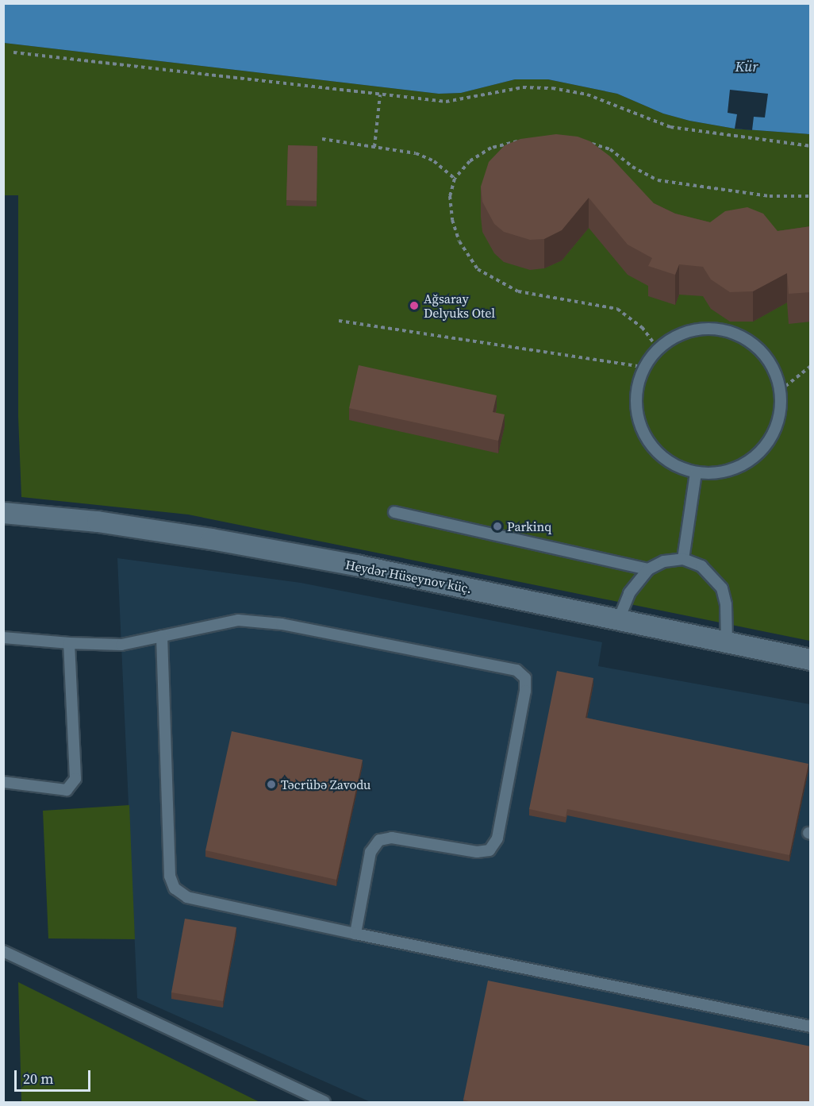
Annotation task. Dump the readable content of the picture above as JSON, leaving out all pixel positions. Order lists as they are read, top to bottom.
{
  "streets": {
    "street": ["Heydər Hüseynov küç."]
  },
  "water": ["Kür"],
  "places": ["Ağsaray Delyuks Otel", "Parkinq", "Təcrübə Zavodu"],
  "scale_bar": "20 m"
}
